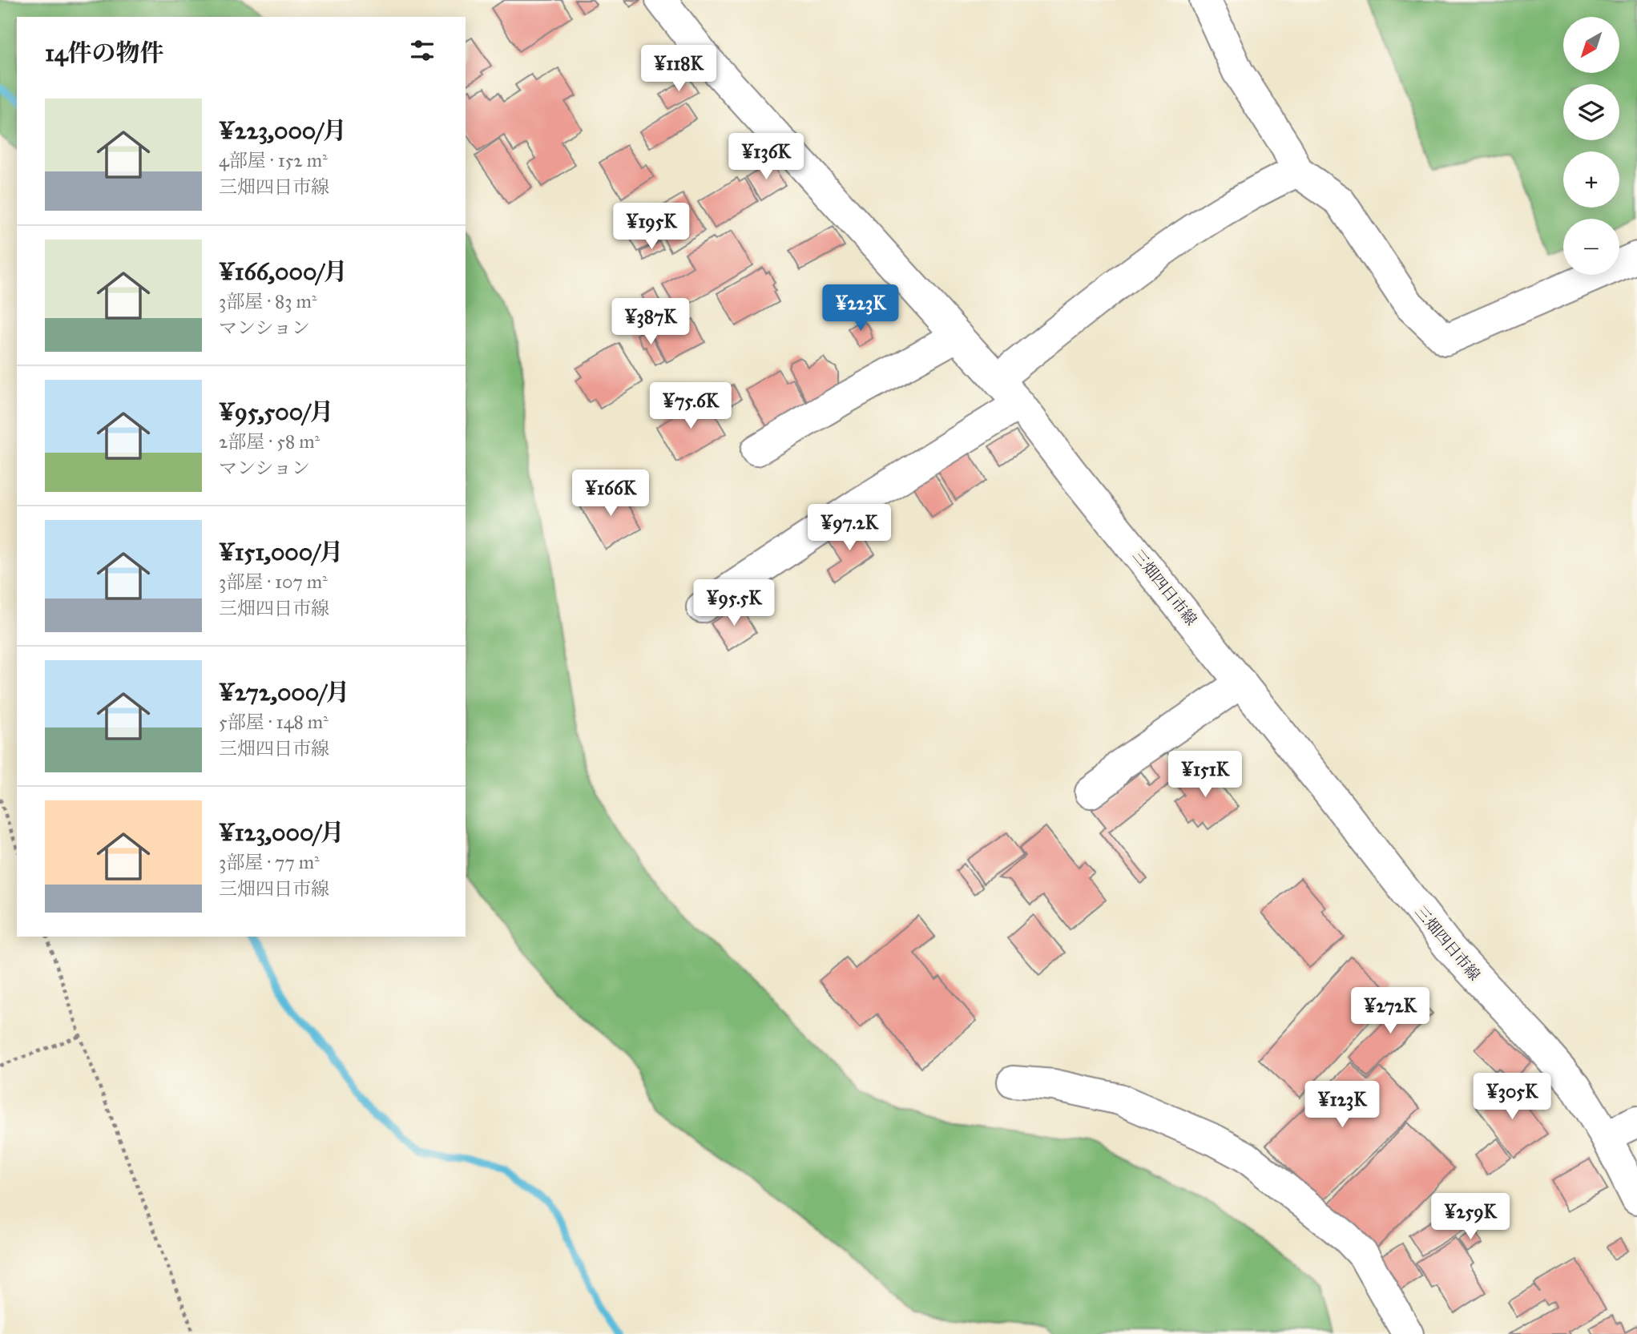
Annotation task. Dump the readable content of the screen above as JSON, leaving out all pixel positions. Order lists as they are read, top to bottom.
{
  "streets": {
    "street": ["三畑四日市線"]
  },
  "north": "bottom left",
  "page": {
    "map_buttons": ["+", "−"],
    "heading": "14件の物件",
    "price": [
      "¥118K",
      "¥136K",
      "¥195K",
      "¥223K",
      "¥387K",
      "¥75.6K",
      "¥166K",
      "¥97.2K",
      "¥95.5K",
      "¥151K",
      "¥272K",
      "¥305K",
      "¥123K",
      "¥259K"
    ],
    "list": [
      {
        "name": "¥223,000/月",
        "note": "4部屋 · 152 m² · 三畑四日市線"
      },
      {
        "name": "¥166,000/月",
        "note": "3部屋 · 83 m² · マンション"
      },
      {
        "name": "¥95,500/月",
        "note": "2部屋 · 58 m² · マンション"
      },
      {
        "name": "¥151,000/月",
        "note": "3部屋 · 107 m² · 三畑四日市線"
      },
      {
        "name": "¥272,000/月",
        "note": "5部屋 · 148 m² · 三畑四日市線"
      },
      {
        "name": "¥123,000/月",
        "note": "3部屋 · 77 m² · 三畑四日市線"
      }
    ]
  }
}
